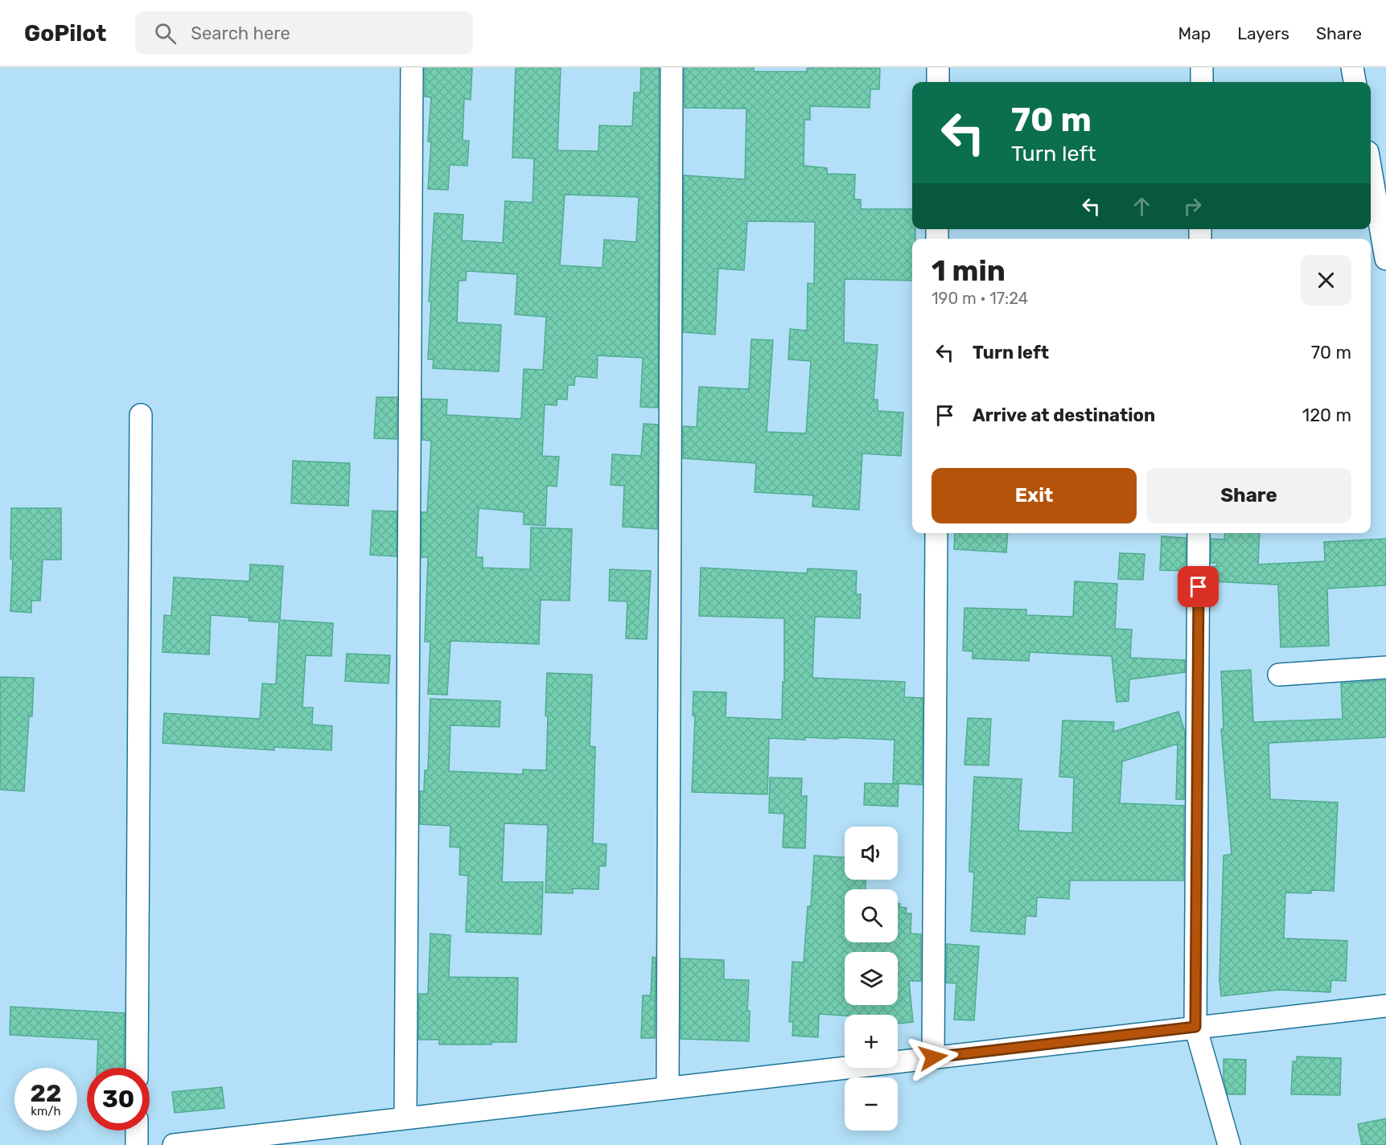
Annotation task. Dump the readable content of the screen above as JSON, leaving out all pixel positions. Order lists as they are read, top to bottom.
{
  "page": {
    "header": "GoPilot",
    "search": "Search here",
    "nav": ["Map", "Layers", "Share"],
    "turn": ["70 m", "Turn left"],
    "heading": ["1 min", "190 m · 17:24"],
    "list": [
      {
        "name": "Turn left",
        "value": "70 m"
      },
      {
        "name": "Arrive at destination",
        "value": "120 m"
      }
    ],
    "buttons": ["Exit", "Share"],
    "map_buttons": ["+", "−"],
    "speed": "22 km/h",
    "limit": "30"
  }
}
